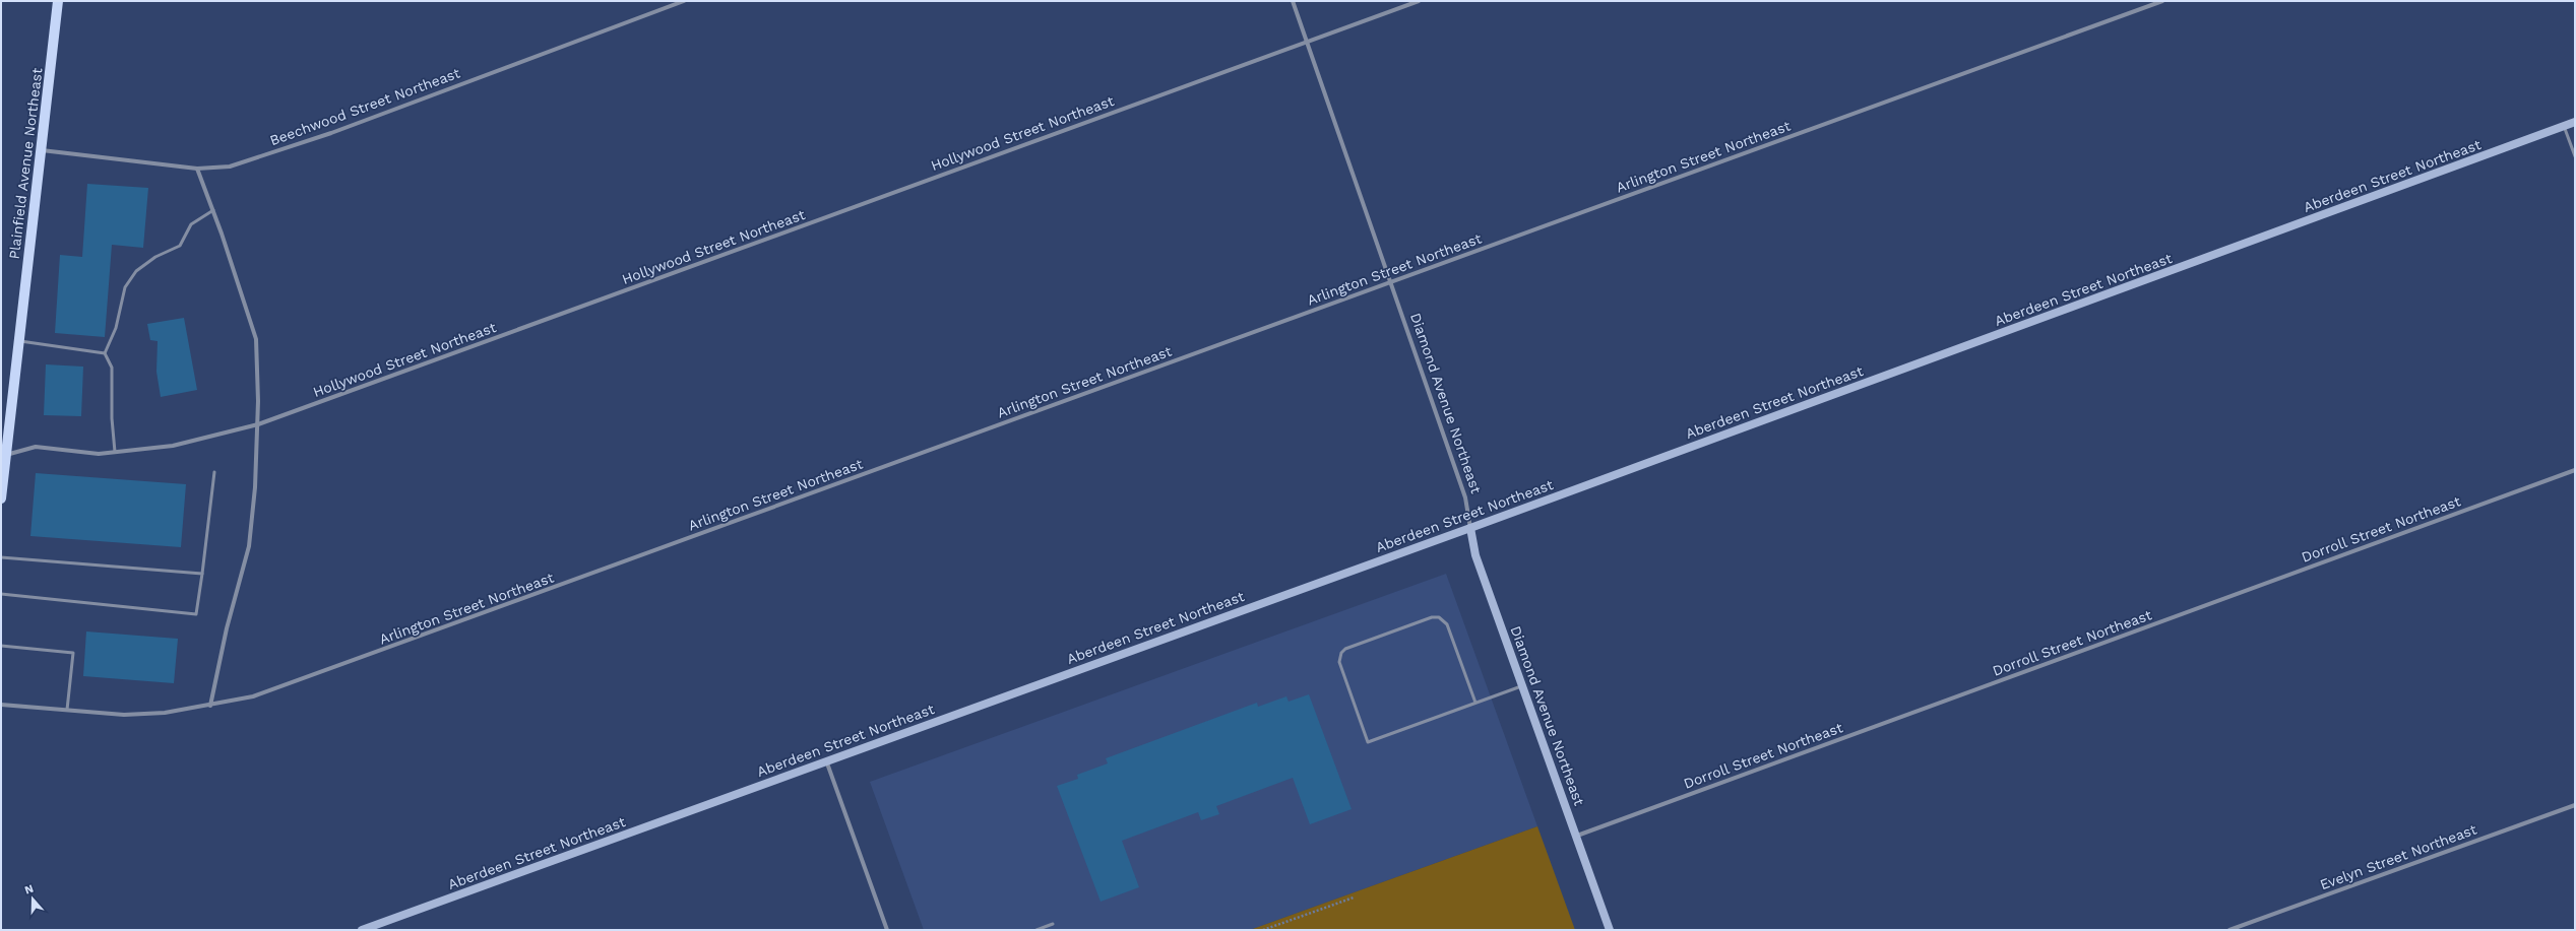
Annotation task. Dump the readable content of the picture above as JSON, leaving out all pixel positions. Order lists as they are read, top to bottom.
{
  "streets": {
    "main road": ["Plainfield Avenue Northeast"],
    "street": [
      "Beechwood Street Northeast",
      "Hollywood Street Northeast",
      "Arlington Street Northeast",
      "Aberdeen Street Northeast",
      "Diamond Avenue Northeast",
      "Dorroll Street Northeast",
      "Evelyn Street Northeast"
    ]
  },
  "crossings": [
    ["Beechwood Street Northeast", "Plainfield Avenue Northeast"],
    ["Hollywood Street Northeast", "Plainfield Avenue Northeast"],
    ["Hollywood Street Northeast", "Diamond Avenue Northeast"],
    ["Arlington Street Northeast", "Diamond Avenue Northeast"],
    ["Aberdeen Street Northeast", "Diamond Avenue Northeast"],
    ["Diamond Avenue Northeast", "Dorroll Street Northeast"]
  ],
  "north": "top"
}
